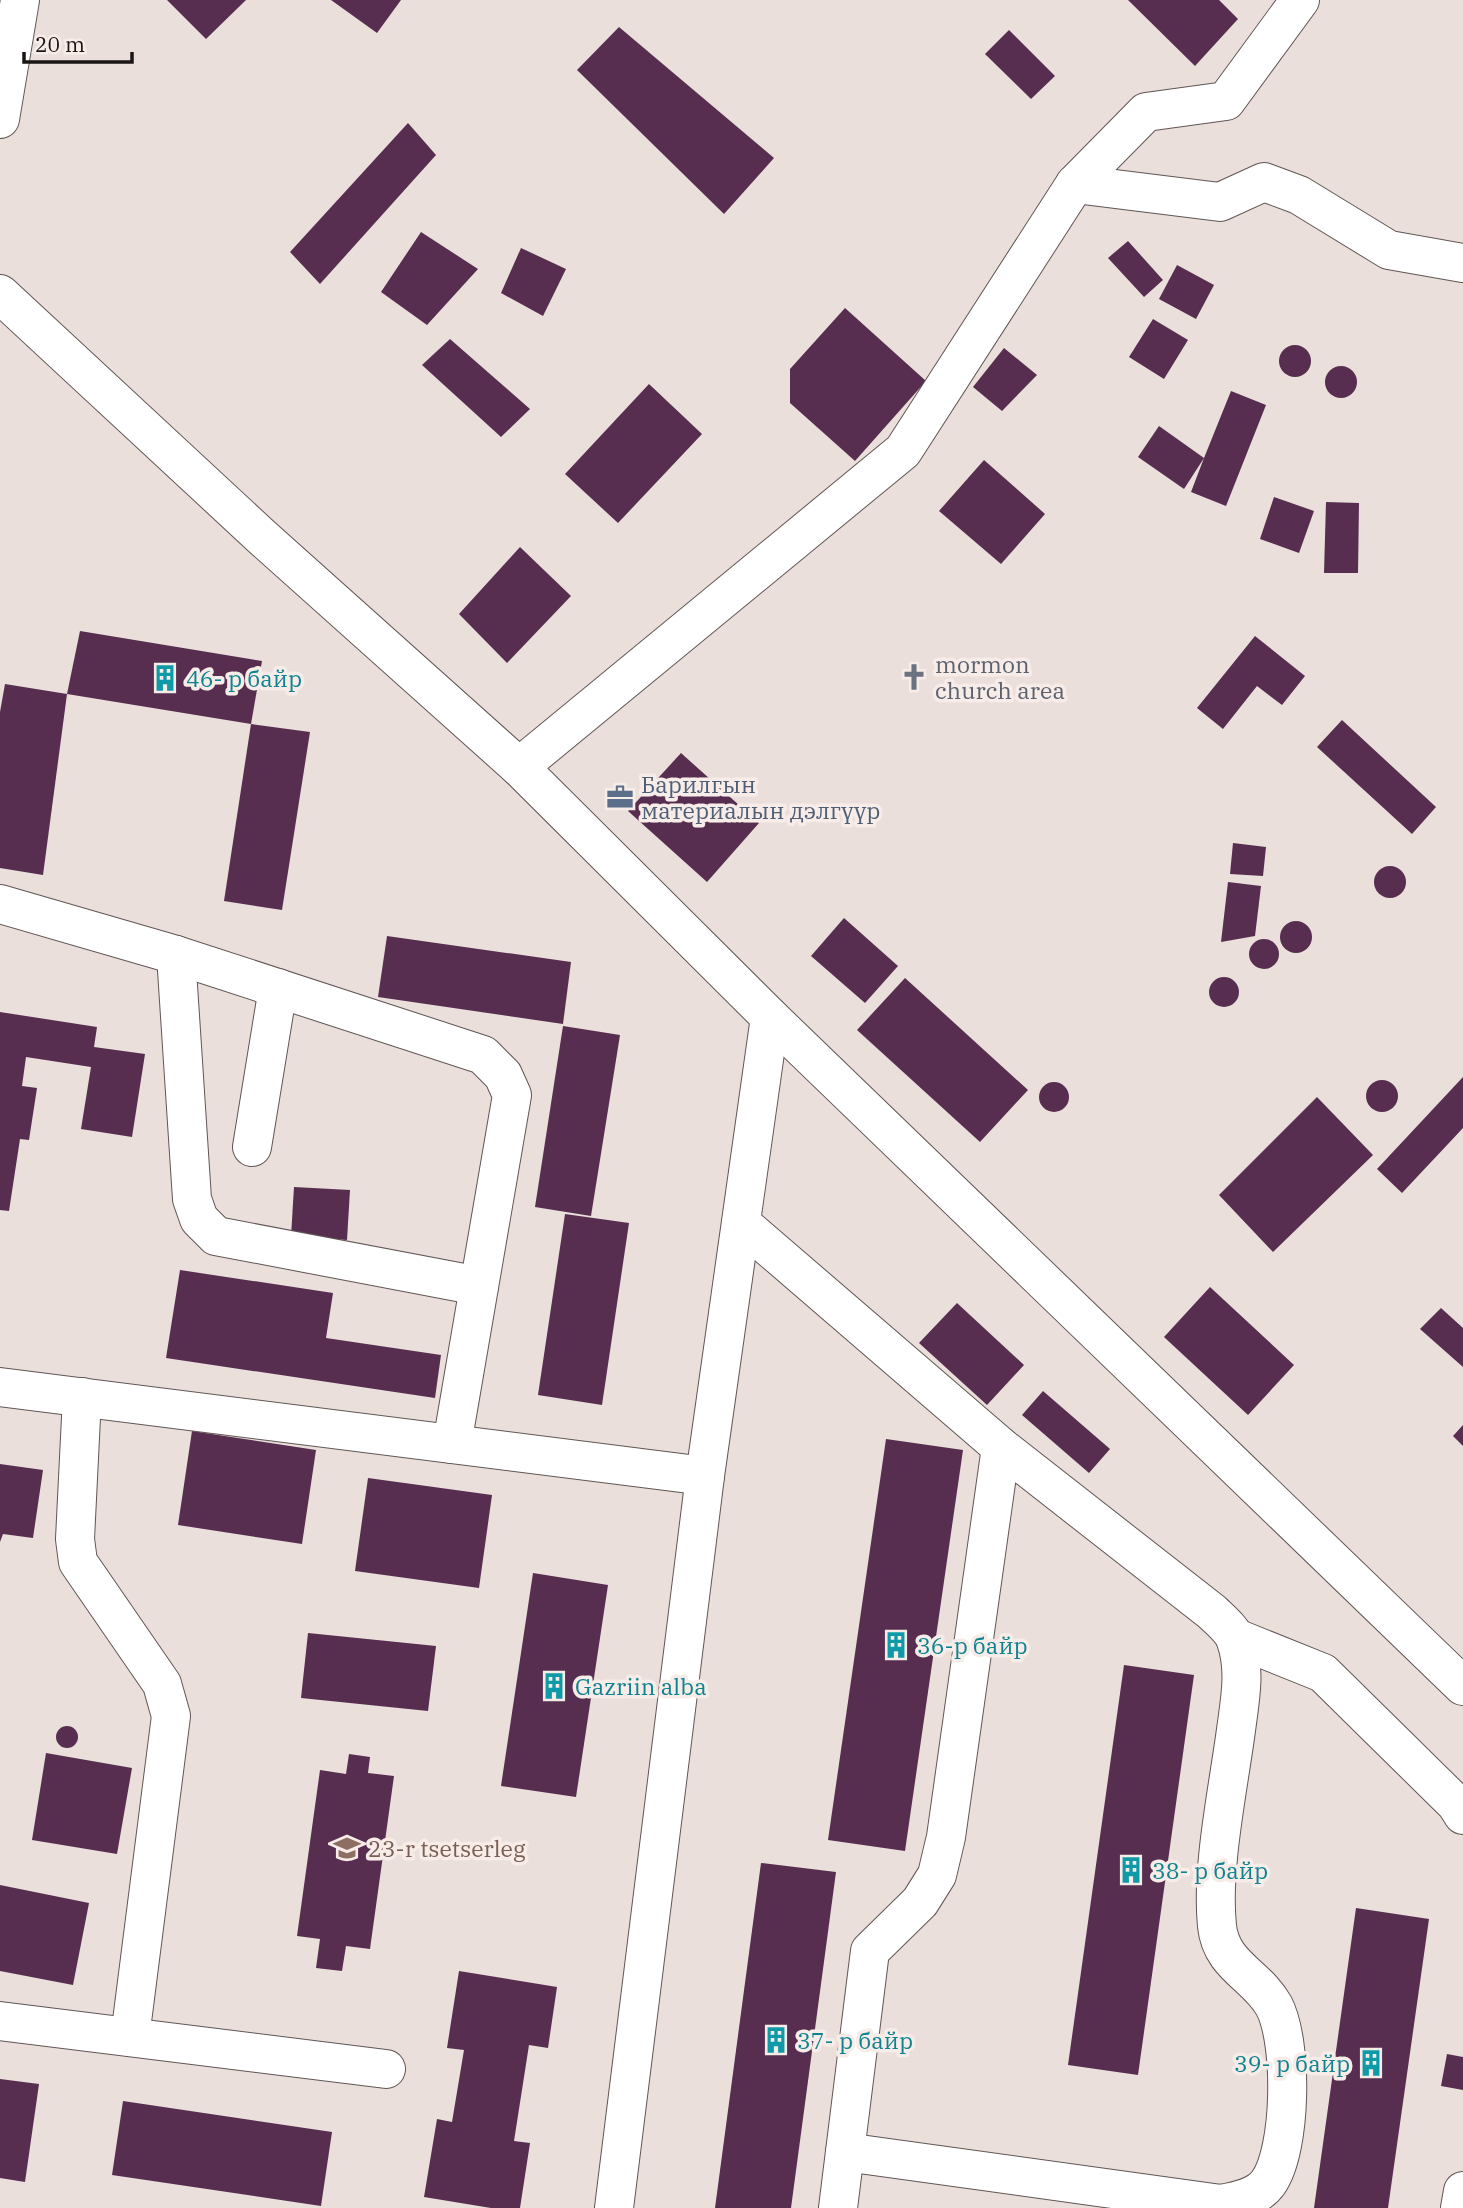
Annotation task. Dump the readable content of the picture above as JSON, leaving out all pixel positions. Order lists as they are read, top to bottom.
{
  "places": {
    "church": ["mormon church area"],
    "building": [
      "46- р байр",
      "36-р байр",
      "Gazriin alba",
      "38- р байр",
      "37- р байр",
      "39- р байр"
    ],
    "office": ["Барилгын материалын дэлгүүр"],
    "school or university": ["23-r tsetserleg"]
  },
  "scale_bar": "20 m"
}
